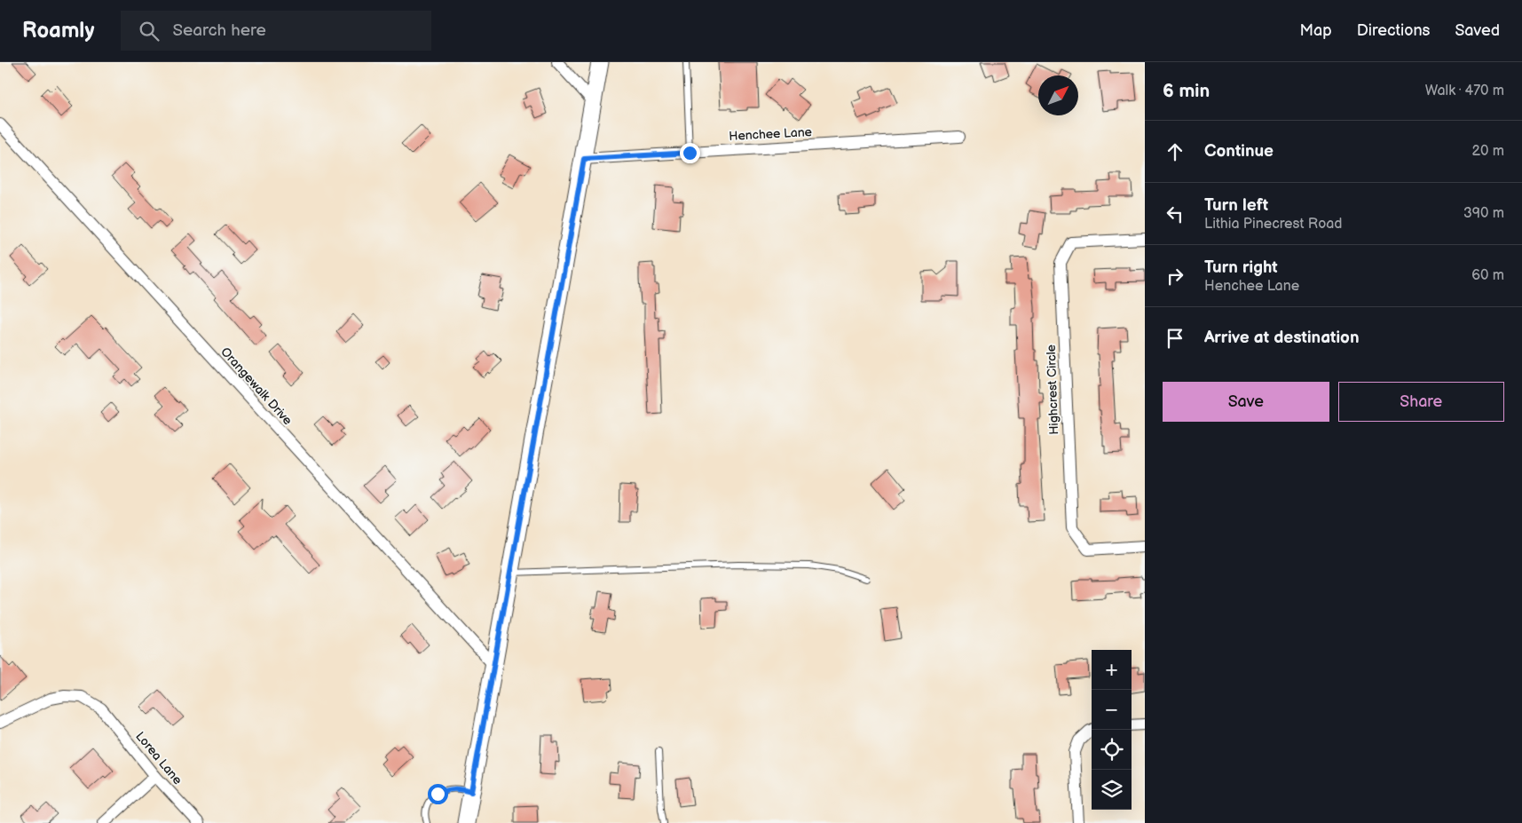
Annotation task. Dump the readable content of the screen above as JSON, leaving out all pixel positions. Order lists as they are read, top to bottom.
{
  "streets": {
    "street": [
      "Henchee Lane",
      "Orangewalk Drive",
      "Highcrest Circle",
      "Lorea Lane"
    ]
  },
  "north": "top right",
  "page": {
    "header": "Roamly",
    "search": "Search here",
    "nav": ["Map", "Directions", "Saved"],
    "heading": ["6 min", "Walk · 470 m"],
    "list": [
      ["Continue", "20 m"],
      ["Turn left", "Lithia Pinecrest Road", "390 m"],
      ["Turn right", "Henchee Lane", "60 m"],
      "Arrive at destination"
    ],
    "buttons": ["Save", "Share"],
    "map_buttons": ["+", "−"]
  }
}
